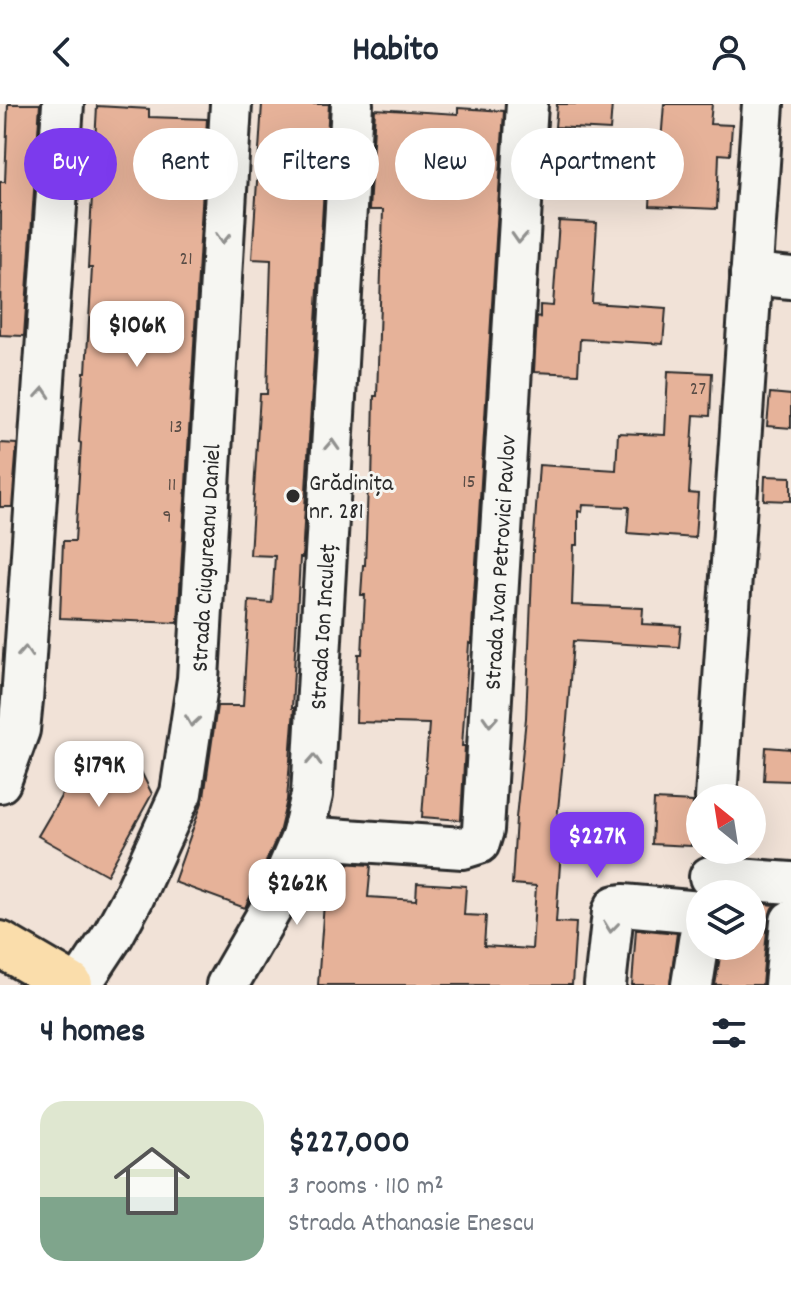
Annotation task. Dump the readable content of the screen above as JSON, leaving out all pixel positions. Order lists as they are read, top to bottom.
{
  "streets": {
    "street": ["Strada Ciugureanu Daniel", "Strada Ivan Petrovici Pavlov", "Strada Ion Inculeț"]
  },
  "crossings": [
    ["Strada Ivan Petrovici Pavlov", "Strada Ion Inculeț"]
  ],
  "places": ["Grădinița nr. 281"],
  "house_numbers": [
    "21",
    "27",
    "13",
    "15",
    "11",
    "9"
  ],
  "north": "top left",
  "page": {
    "header": "Habito",
    "chip": [
      "Buy",
      "Rent",
      "Filters",
      "New",
      "Apartment"
    ],
    "price": [
      "$106K",
      "$179K",
      "$227K",
      "$262K"
    ],
    "heading": "4 homes",
    "list": [
      {
        "name": "$227,000",
        "note": "3 rooms · 110 m² · Strada Athanasie Enescu"
      }
    ]
  }
}
